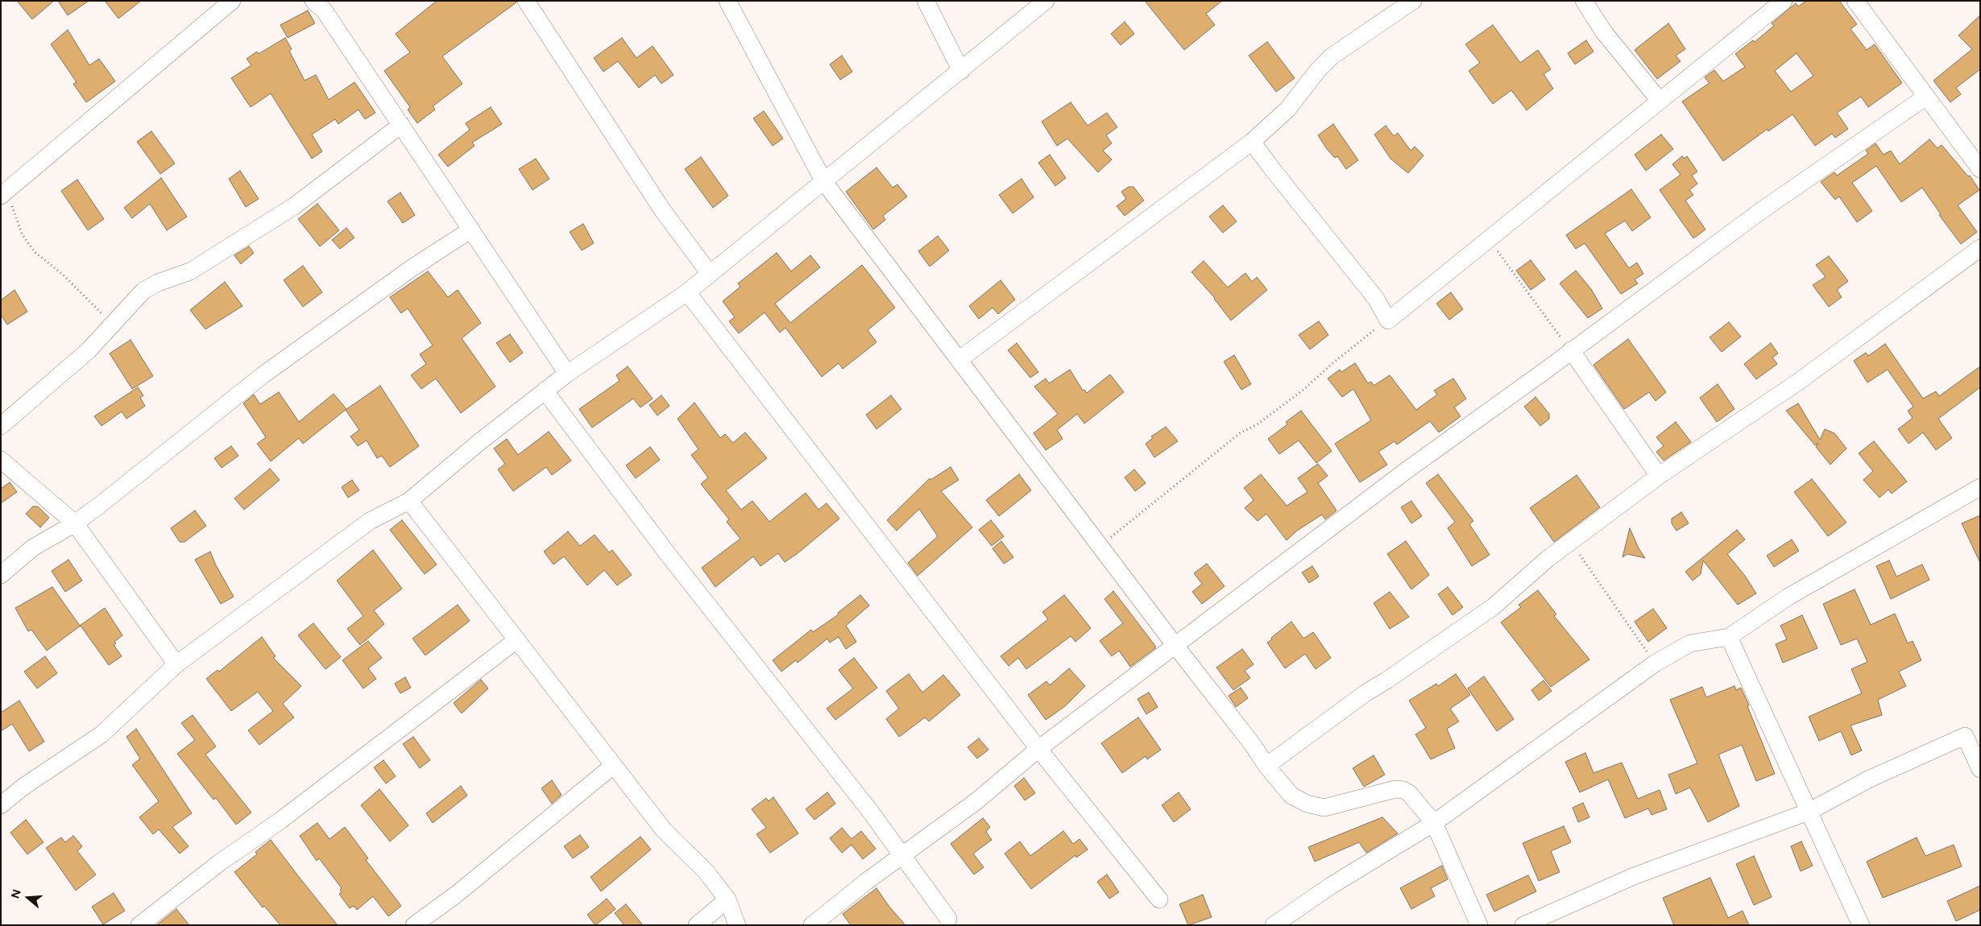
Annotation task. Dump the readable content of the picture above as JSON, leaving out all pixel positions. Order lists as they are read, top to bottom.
{
  "north": "left"
}
